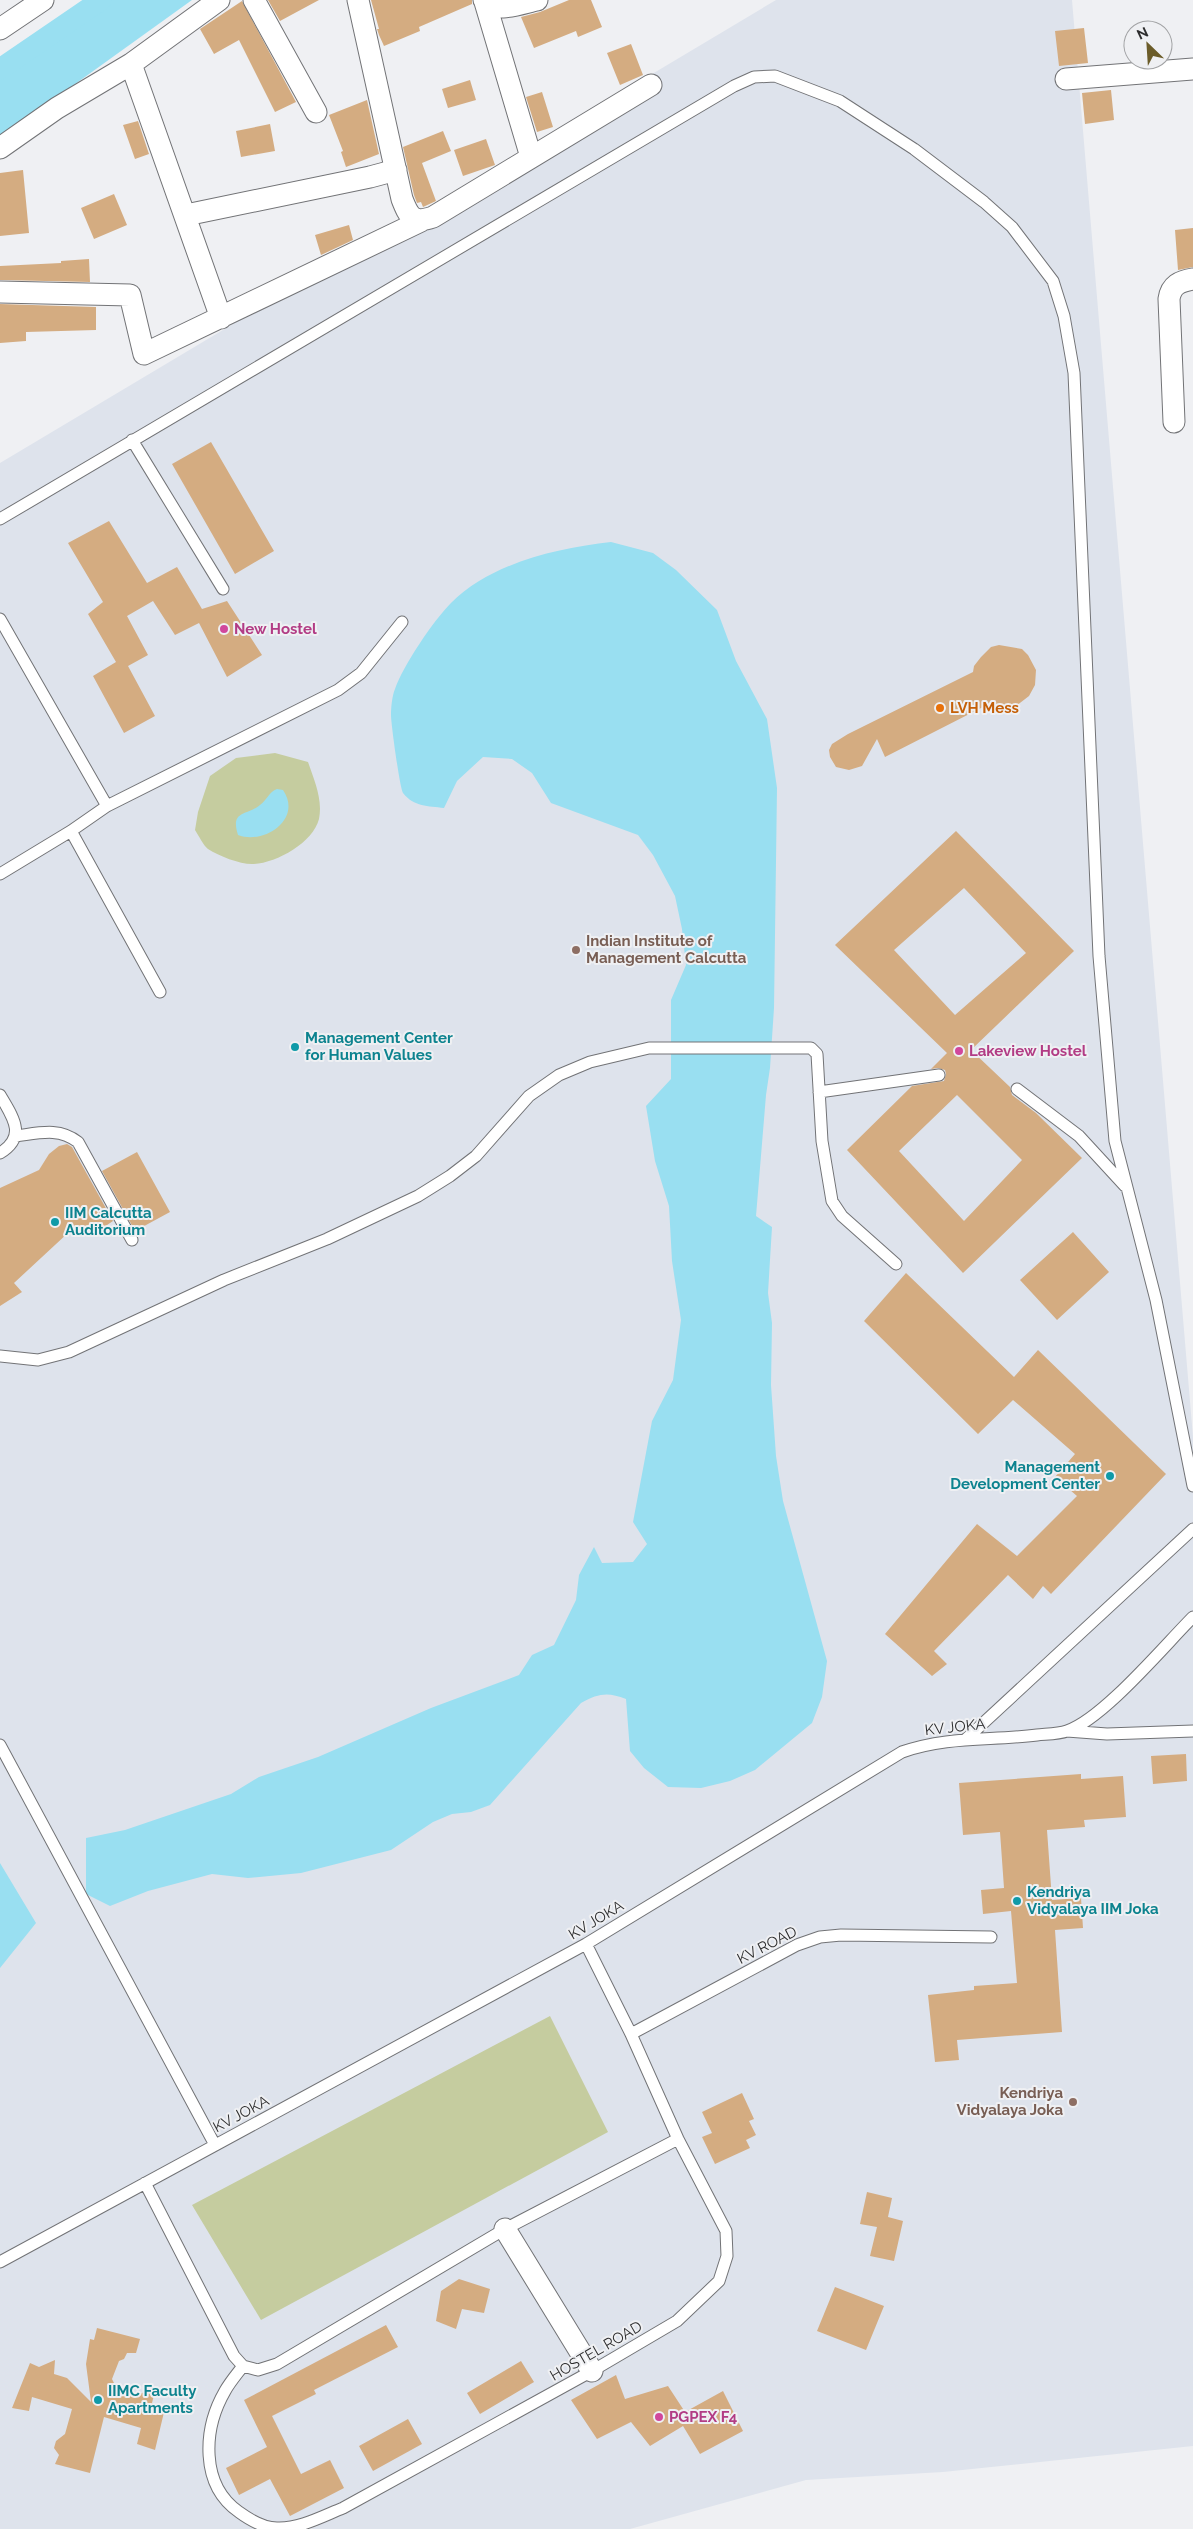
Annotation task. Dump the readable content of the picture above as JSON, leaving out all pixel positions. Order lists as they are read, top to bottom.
{
  "streets": {
    "lane": ["KV JOKA", "KV ROAD", "HOSTEL ROAD"]
  },
  "crossings": [
    ["KV JOKA", "HOSTEL ROAD"],
    ["KV ROAD", "HOSTEL ROAD"]
  ],
  "places": [
    "New Hostel",
    "LVH Mess",
    "Indian Institute of Management Calcutta",
    "Management Center for Human Values",
    "Lakeview Hostel",
    "IIM Calcutta Auditorium",
    "Management Development Center",
    "Kendriya Vidyalaya IIM Joka",
    "Kendriya Vidyalaya Joka",
    "IIMC Faculty Apartments",
    "PGPEX F4"
  ],
  "north": "top left"
}
